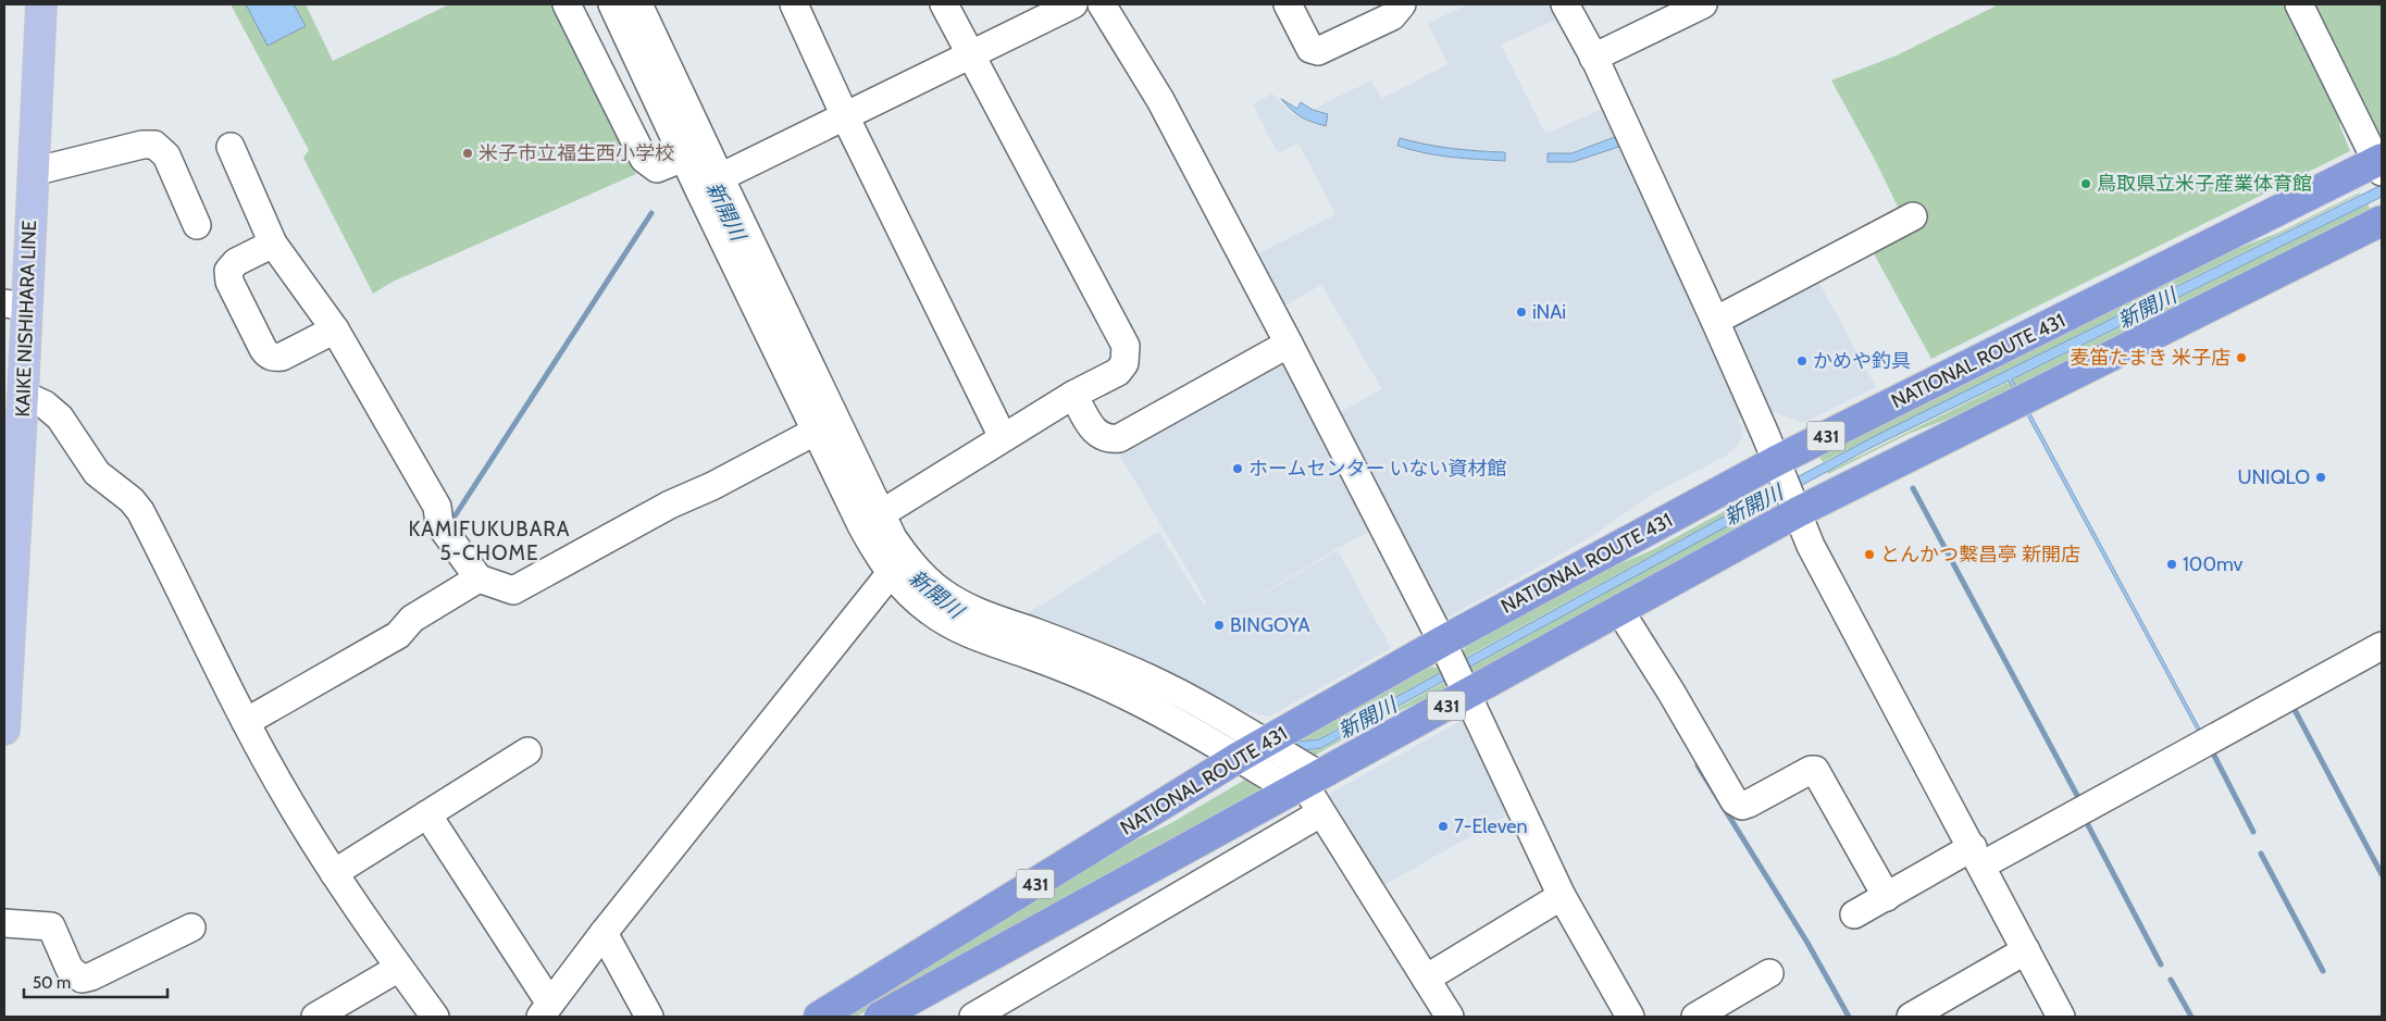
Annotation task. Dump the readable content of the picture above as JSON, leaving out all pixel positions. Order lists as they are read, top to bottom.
{
  "streets": {
    "highway": ["NATIONAL ROUTE 431", "431"],
    "main road": ["KAIKE NISHIHARA LINE"]
  },
  "districts": ["KAMIFUKUBARA 5-CHOME"],
  "water": ["新開川"],
  "places": [
    "米子市立福生西小学校",
    "鳥取県立米子産業体育館",
    "iNAi",
    "麦笛たまき 米子店",
    "かめや釣具",
    "ホームセンター いない資材館",
    "UNIQLO",
    "とんかつ繫昌亭 新開店",
    "100mv",
    "BINGOYA",
    "7-Eleven"
  ],
  "scale_bar": "50 m"
}
